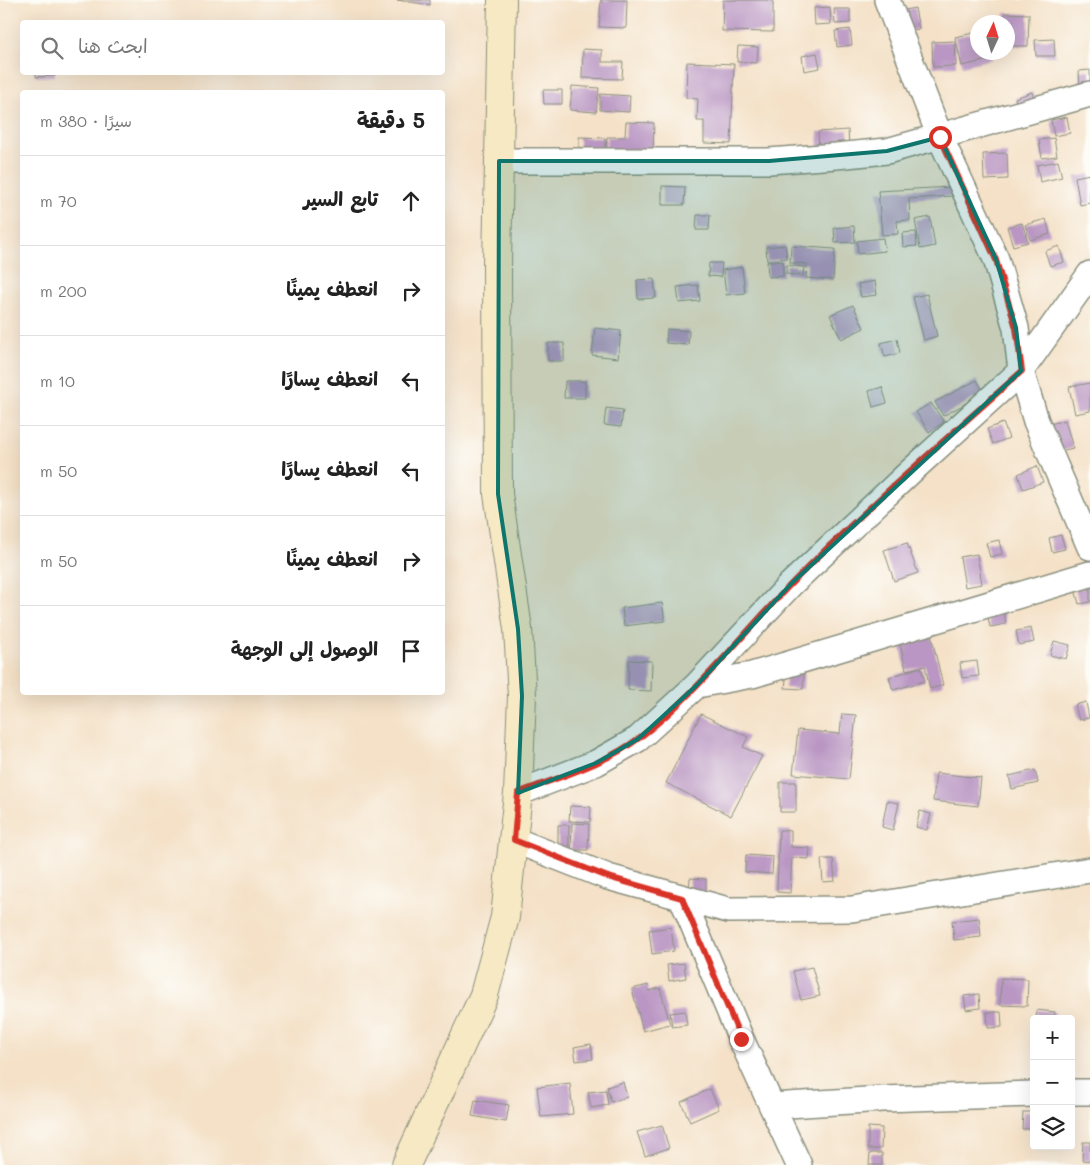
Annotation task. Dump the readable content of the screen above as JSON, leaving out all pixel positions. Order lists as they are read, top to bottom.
{
  "north": "top",
  "page": {
    "search": "ابحث هنا",
    "heading": ["5 دقيقة", "سيرًا · 380 m"],
    "list": [
      ["تابع السير", "70 m"],
      ["انعطف يمينًا", "200 m"],
      ["انعطف يسارًا", "10 m"],
      ["انعطف يسارًا", "50 m"],
      ["انعطف يمينًا", "50 m"],
      "الوصول إلى الوجهة"
    ],
    "map_buttons": ["+", "−"]
  }
}
